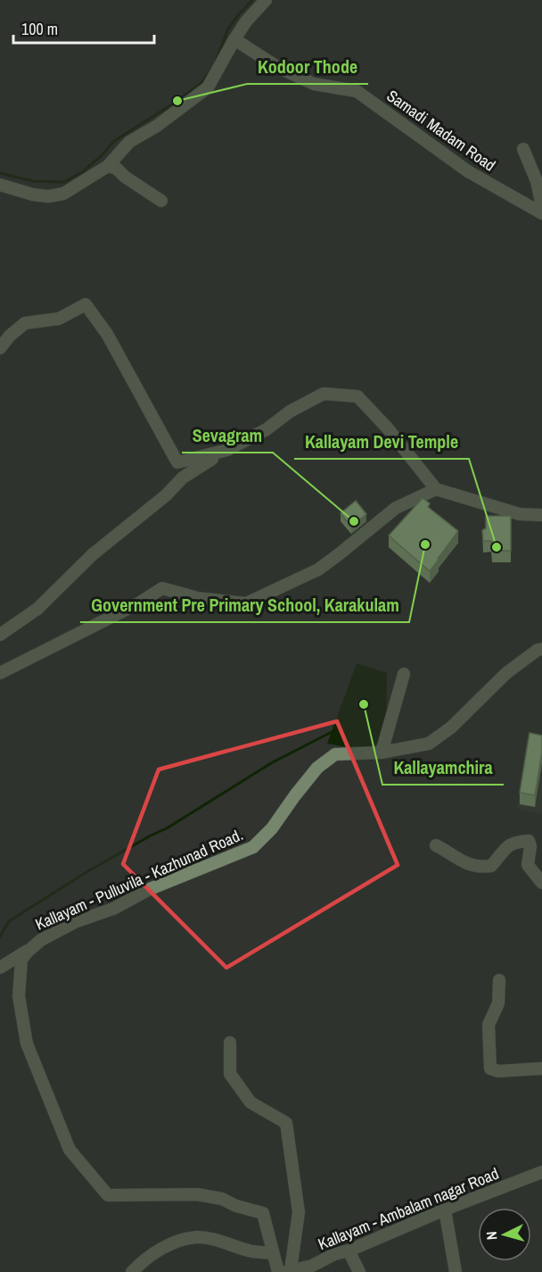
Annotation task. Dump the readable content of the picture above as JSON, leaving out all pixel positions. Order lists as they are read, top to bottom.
{
  "streets": {
    "street": ["Samadi Madam Road", "Kallayam - Pulluvila - Kazhunad Road.", "Kallayam - Ambalam nagar Road"]
  },
  "crossings": [
    ["Kallayam - Pulluvila - Kazhunad Road.", "Kallayam - Ambalam nagar Road"]
  ],
  "places": [
    "Kodoor Thode",
    "Sevagram",
    "Government Pre Primary School, Karakulam",
    "Kallayam Devi Temple",
    "Kallayamchira"
  ],
  "scale_bar": "100 m",
  "north": "left"
}
